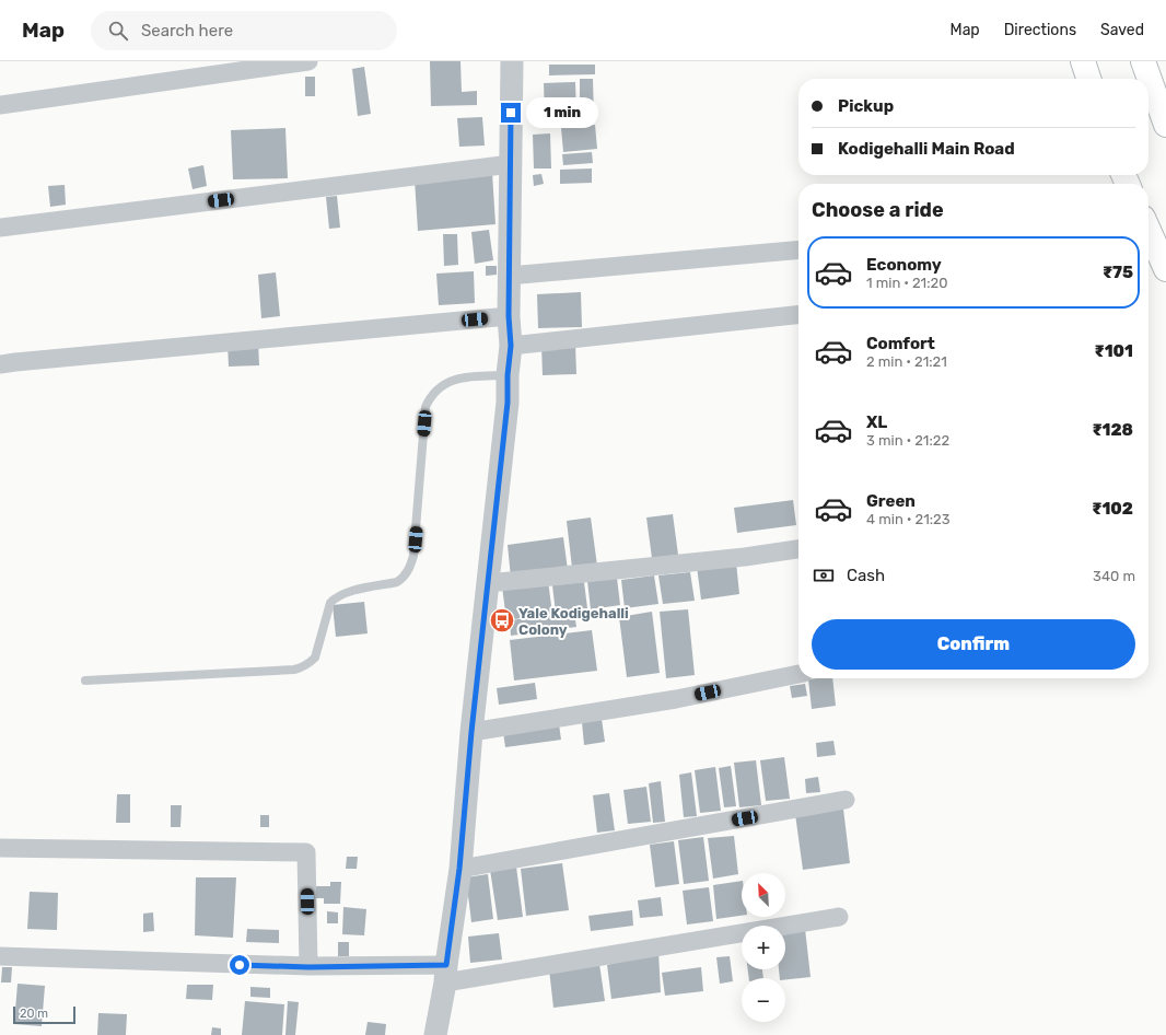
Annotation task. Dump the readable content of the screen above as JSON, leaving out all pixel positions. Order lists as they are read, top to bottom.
{
  "places": {
    "bus stop": ["Yale Kodigehalli Colony"]
  },
  "scale_bar": "20 m",
  "north": "top left",
  "page": {
    "header": "Map",
    "search": "Search here",
    "nav": ["Map", "Directions", "Saved"],
    "banner": ["Pickup", "Kodigehalli Main Road"],
    "bubble": "1 min",
    "heading": "Choose a ride",
    "list": [
      {
        "name": "Economy",
        "note": "1 min · 21:20",
        "value": "₹75"
      },
      {
        "name": "Comfort",
        "note": "2 min · 21:21",
        "value": "₹101"
      },
      {
        "name": "XL",
        "note": "3 min · 21:22",
        "value": "₹128"
      },
      {
        "name": "Green",
        "note": "4 min · 21:23",
        "value": "₹102"
      }
    ],
    "pay": ["Cash", "340 m"],
    "buttons": "Confirm",
    "map_buttons": ["+", "−"],
    "scale": "20 m"
  }
}
